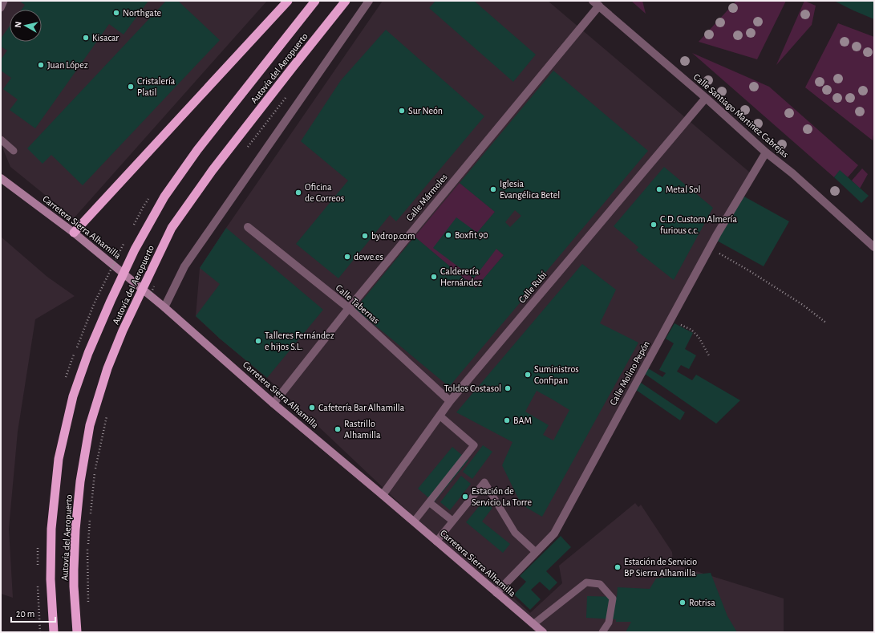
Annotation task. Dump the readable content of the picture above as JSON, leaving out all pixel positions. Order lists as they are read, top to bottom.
{
  "streets": {
    "highway": ["Autovía del Aeropuerto"],
    "main road": ["Carretera Sierra Alhamilla"],
    "street": [
      "Calle Santiago Martinez Cabrejas",
      "Calle Mármoles",
      "Calle Rubí",
      "Calle Tabernas",
      "Calle Molino Pepón"
    ]
  },
  "crossings": [
    ["Autovía del Aeropuerto", "Carretera Sierra Alhamilla"],
    ["Calle Santiago Martinez Cabrejas", "Calle Mármoles"],
    ["Calle Santiago Martinez Cabrejas", "Calle Rubí"],
    ["Calle Santiago Martinez Cabrejas", "Calle Molino Pepón"],
    ["Calle Mármoles", "Carretera Sierra Alhamilla"],
    ["Calle Mármoles", "Calle Tabernas"],
    ["Carretera Sierra Alhamilla", "Calle Rubí"],
    ["Carretera Sierra Alhamilla", "Calle Molino Pepón"],
    ["Calle Rubí", "Calle Tabernas"]
  ],
  "places": [
    "Northgate",
    "Kisacar",
    "Juan López",
    "Cristalería Platil",
    "Sur Neón",
    "Iglesia Evangélica Betel",
    "Metal Sol",
    "Oficina de Correos",
    "C.D. Custom Almería furious c.c.",
    "Boxfit 90",
    "bydrop.com",
    "dewe.es",
    "Calderería Hernández",
    "Talleres Fernández e hijos S.L.",
    "Suministros Confipan",
    "Toldos Costasol",
    "Cafetería Bar Alhamilla",
    "BAM",
    "Rastrillo Alhamilla",
    "Estación de Servicio La Torre",
    "Estación de Servicio BP Sierra Alhamilla",
    "Rotrisa"
  ],
  "scale_bar": "20 m",
  "north": "left"
}
